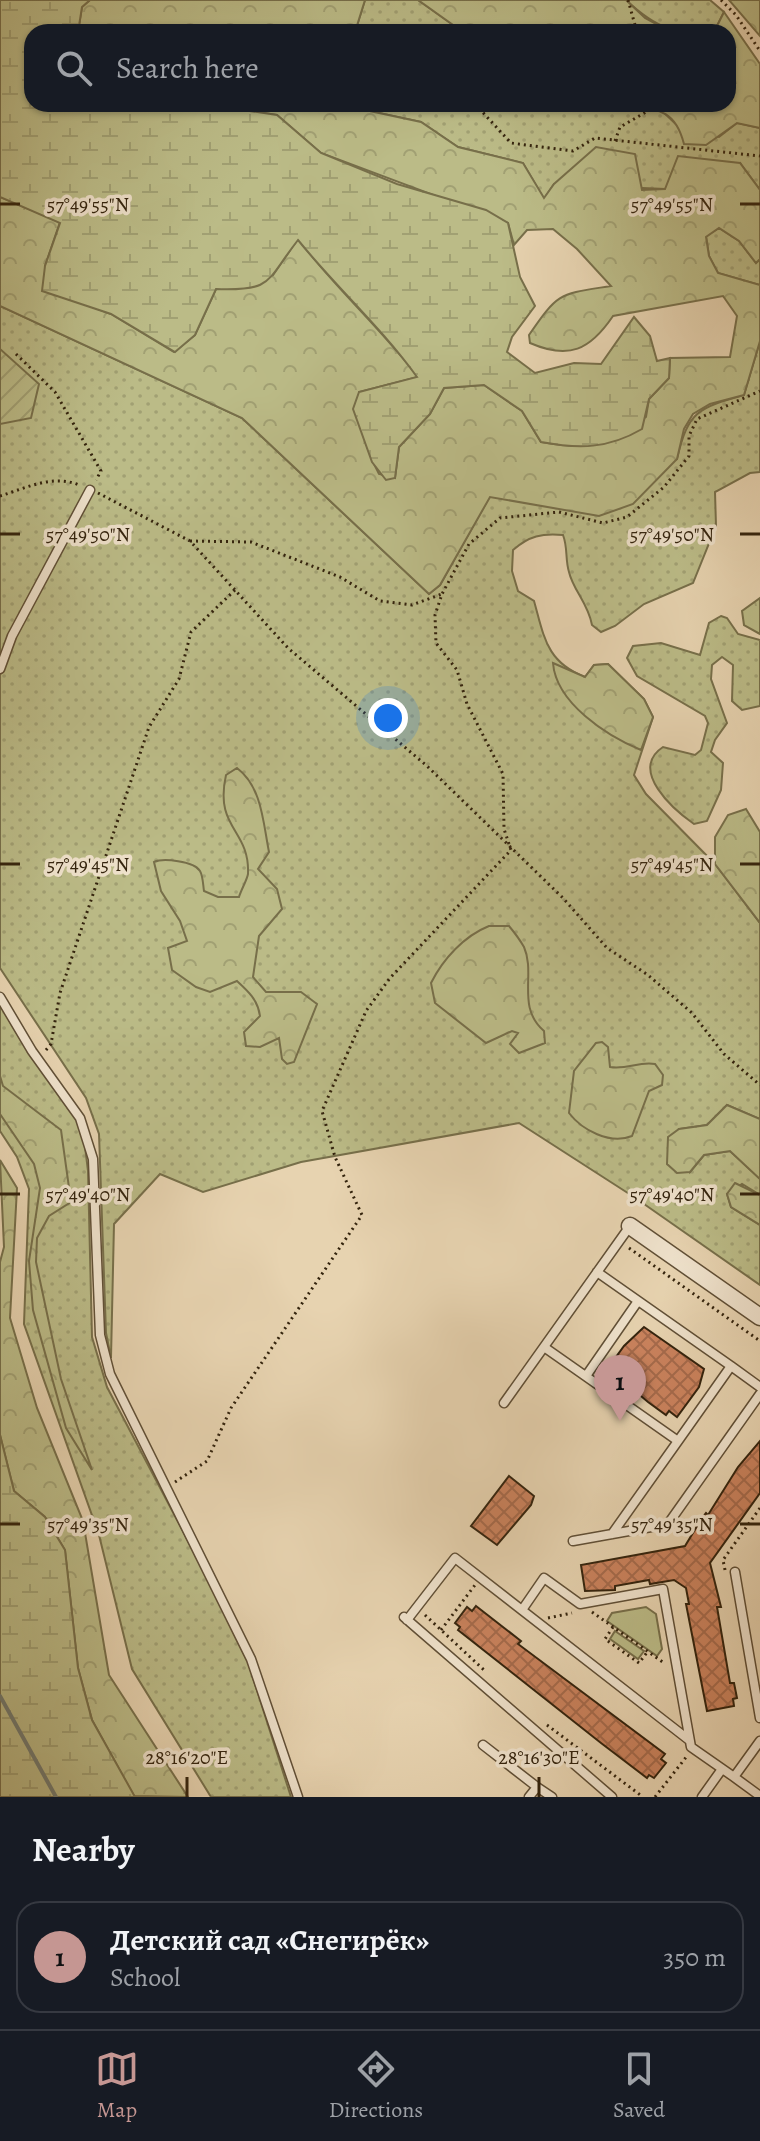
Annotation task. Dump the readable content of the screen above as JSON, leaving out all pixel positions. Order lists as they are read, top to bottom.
{
  "page": {
    "search": "Search here",
    "pins": "1",
    "heading": "Nearby",
    "list": [
      {
        "mark": "1",
        "name": "Детский сад «Снегирёк»",
        "note": "School",
        "value": "350 m"
      }
    ],
    "nav": ["Map", "Directions", "Saved"]
  },
  "coordinates": [
    "57°49'55\"N",
    "57°49'50\"N",
    "57°49'45\"N",
    "57°49'40\"N",
    "57°49'35\"N",
    "28°16'20\"E",
    "28°16'30\"E"
  ]
}
